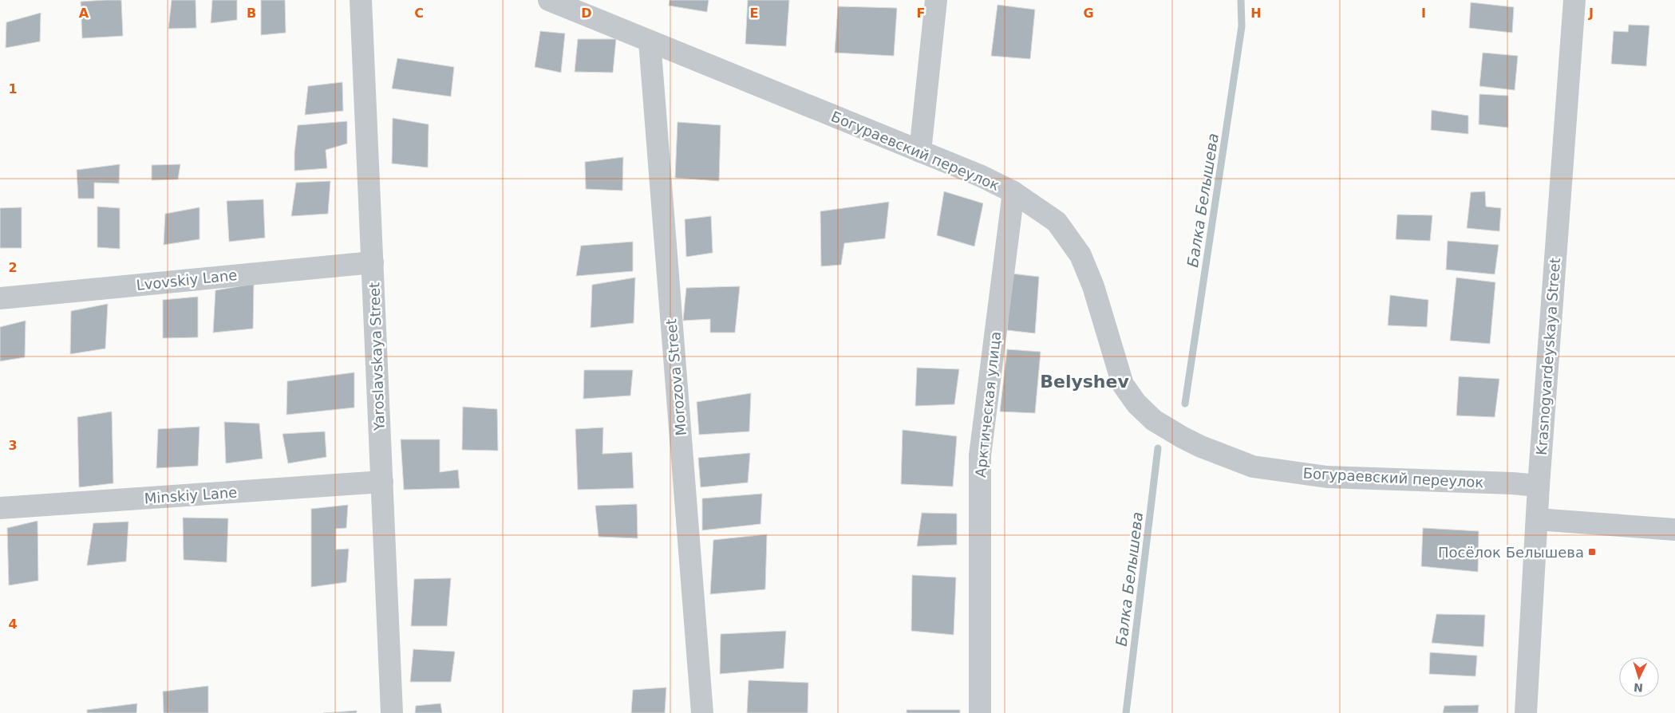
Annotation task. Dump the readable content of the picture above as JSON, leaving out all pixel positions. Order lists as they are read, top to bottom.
{
  "streets": {
    "street": [
      "Богураевский переулок",
      "Lvovskiy Lane",
      "Yaroslavskaya Street",
      "Krasnogvardeyskaya Street",
      "Morozova Street",
      "Арктическая улица",
      "Minskiy Lane"
    ]
  },
  "crossings": [
    ["Богураевский переулок", "Krasnogvardeyskaya Street"],
    ["Богураевский переулок", "Morozova Street"],
    ["Богураевский переулок", "Арктическая улица"],
    ["Lvovskiy Lane", "Yaroslavskaya Street"],
    ["Yaroslavskaya Street", "Minskiy Lane"]
  ],
  "districts": ["Belyshev"],
  "water": ["Балка Белышева"],
  "places": {
    "transit": ["Посёлок Белышева"]
  },
  "north": "bottom",
  "grid": {
    "columns": [
      "A",
      "B",
      "C",
      "D",
      "E",
      "F",
      "G",
      "H",
      "I",
      "J"
    ],
    "rows": [
      "1",
      "2",
      "3",
      "4"
    ]
  }
}
